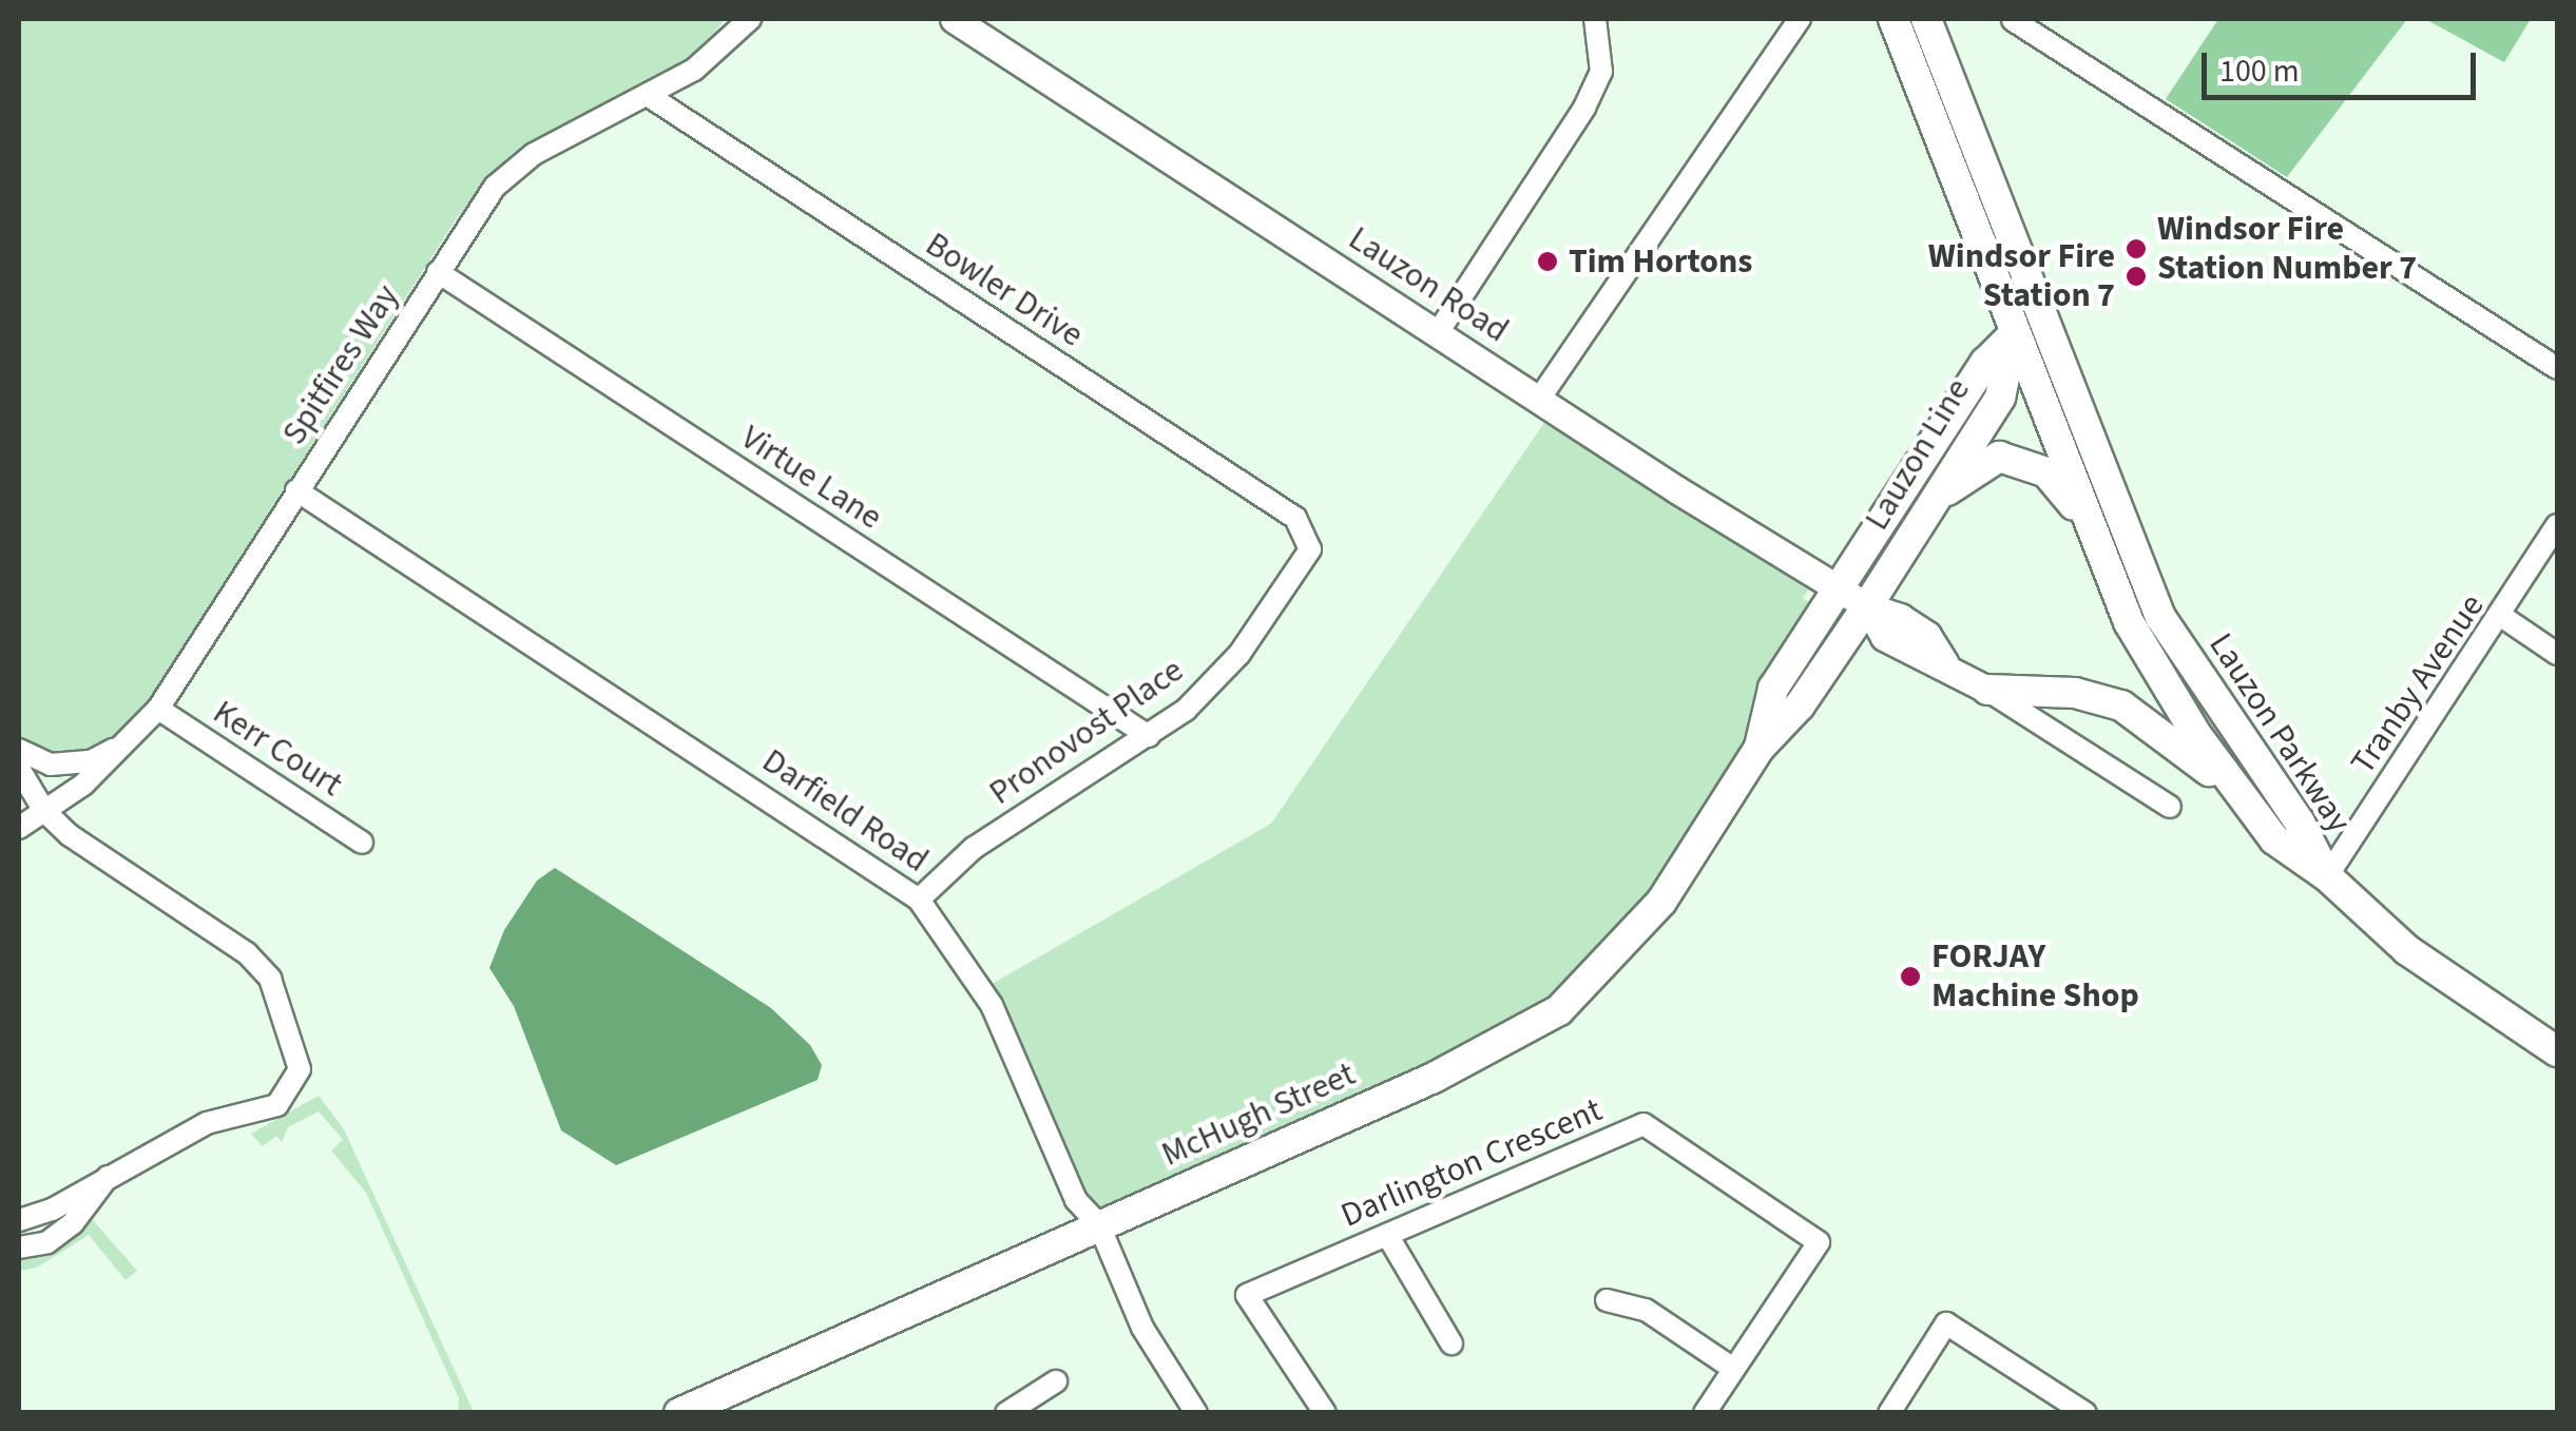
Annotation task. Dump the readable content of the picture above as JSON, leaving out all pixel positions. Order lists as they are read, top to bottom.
{
  "streets": {
    "main road": ["Lauzon Line", "Lauzon Parkway", "McHugh Street"],
    "street": [
      "Lauzon Road",
      "Bowler Drive",
      "Spitfires Way",
      "Virtue Lane",
      "Tranby Avenue",
      "Pronovost Place",
      "Kerr Court",
      "Darfield Road",
      "Darlington Crescent"
    ]
  },
  "crossings": [
    ["Lauzon Road", "Lauzon Line"],
    ["Lauzon Road", "McHugh Street"],
    ["Bowler Drive", "Spitfires Way"],
    ["Bowler Drive", "Pronovost Place"],
    ["Spitfires Way", "Virtue Lane"],
    ["Spitfires Way", "Kerr Court"],
    ["Spitfires Way", "Darfield Road"],
    ["Lauzon Line", "Lauzon Parkway"],
    ["Lauzon Line", "McHugh Street"],
    ["Virtue Lane", "Pronovost Place"],
    ["Tranby Avenue", "Lauzon Parkway"],
    ["Pronovost Place", "Darfield Road"],
    ["Darfield Road", "McHugh Street"]
  ],
  "places": [
    "Windsor Fire Station Number 7",
    "Tim Hortons",
    "Windsor Fire Station 7",
    "FORJAY Machine Shop"
  ],
  "scale_bar": "100 m"
}
